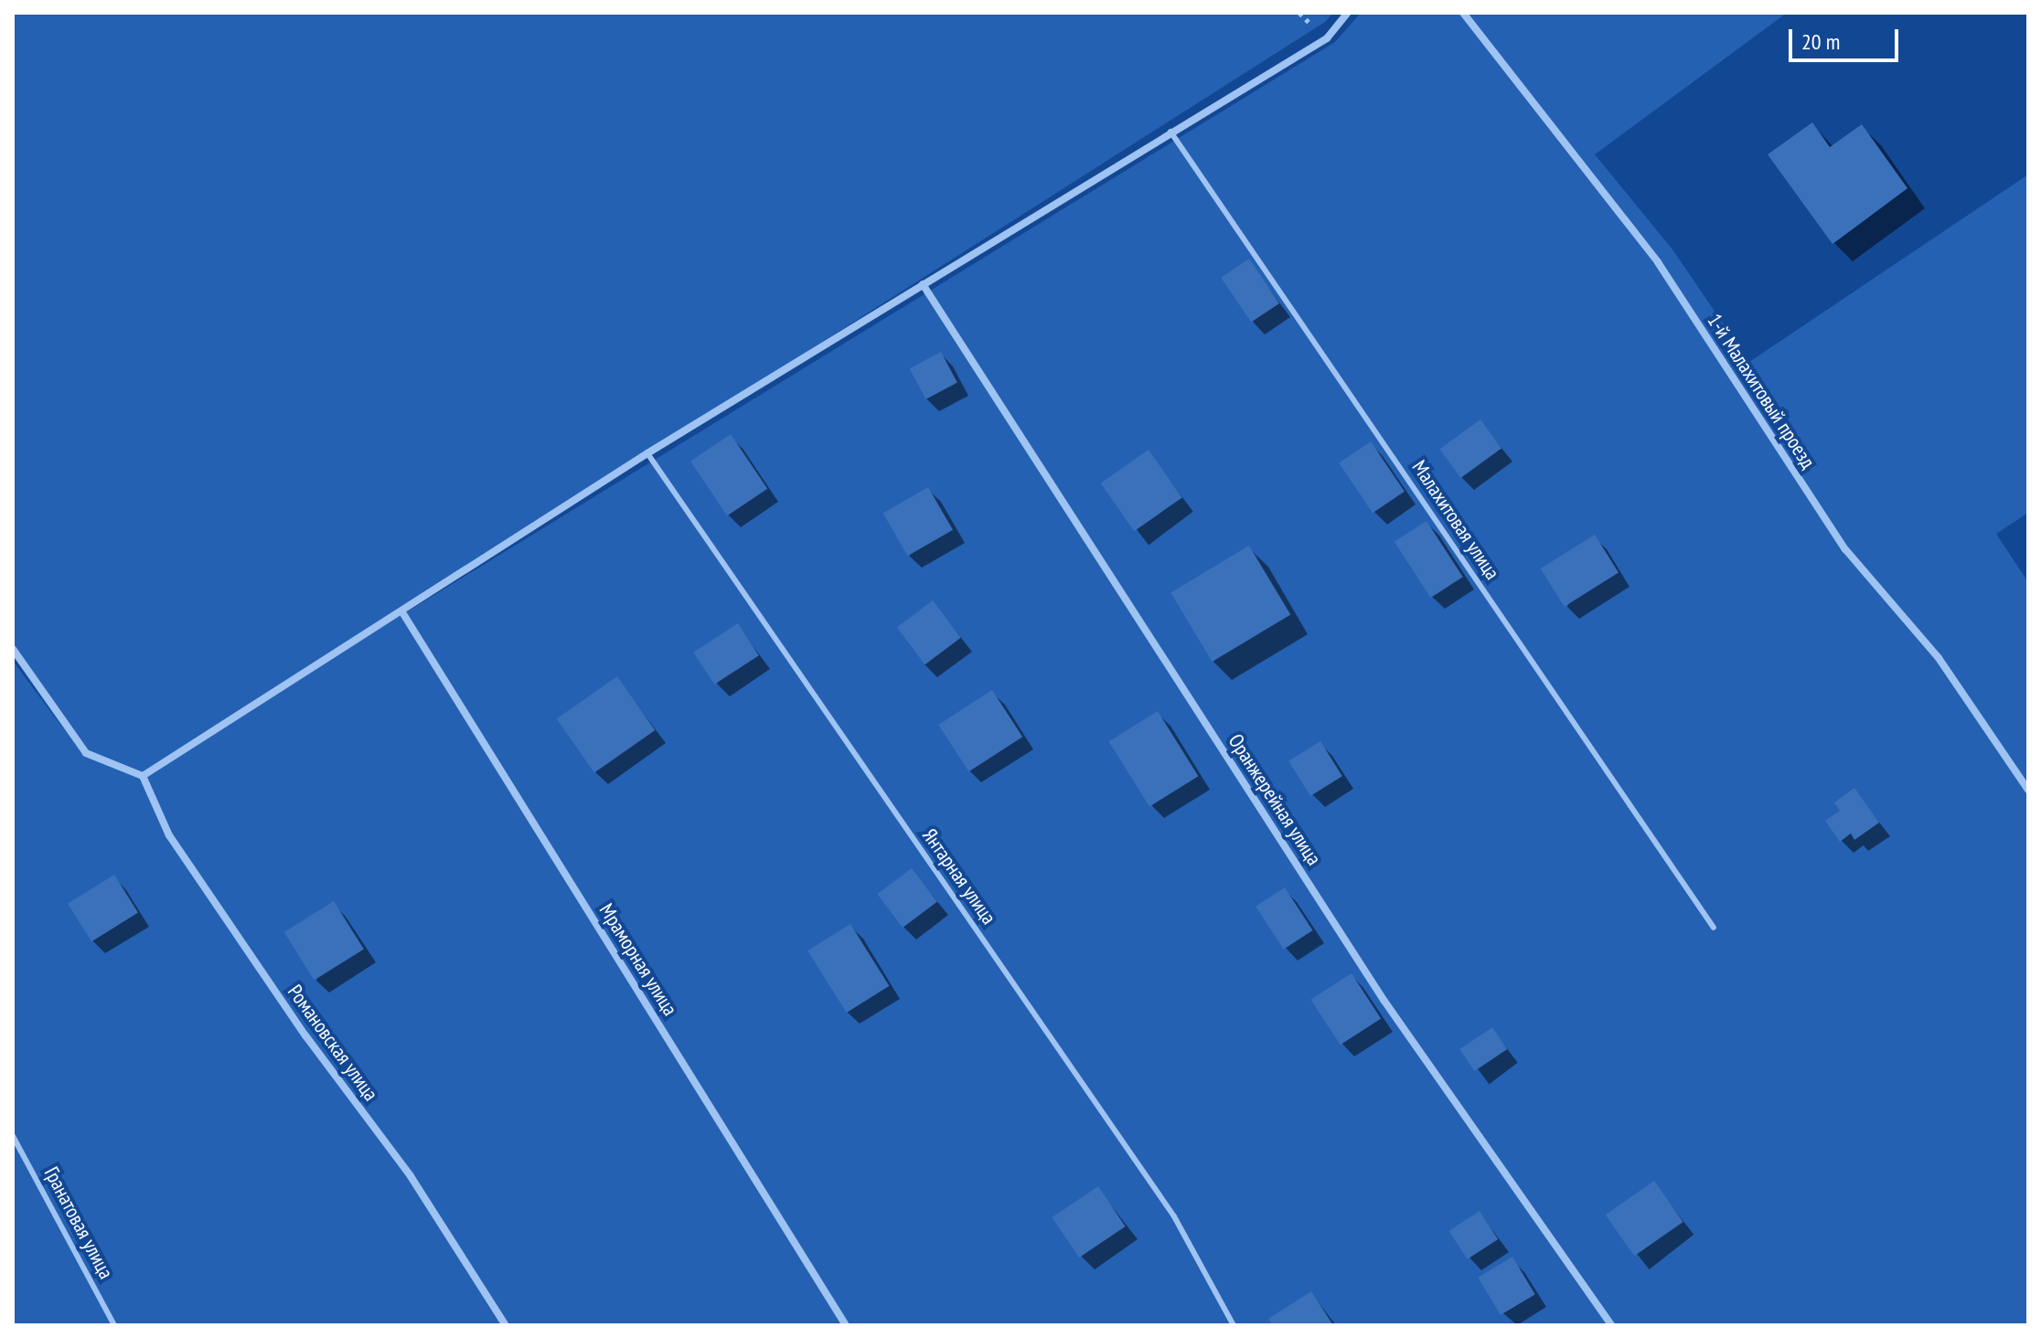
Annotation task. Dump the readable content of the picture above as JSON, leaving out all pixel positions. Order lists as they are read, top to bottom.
{
  "streets": {
    "street": [
      "1-й Малахитовый проезд",
      "Оранжерейная улица",
      "Мраморная улица",
      "Романовская улица"
    ],
    "lane": ["Малахитовая улица", "Янтарная улица", "Гранатовая улица"]
  },
  "scale_bar": "20 m"
}
